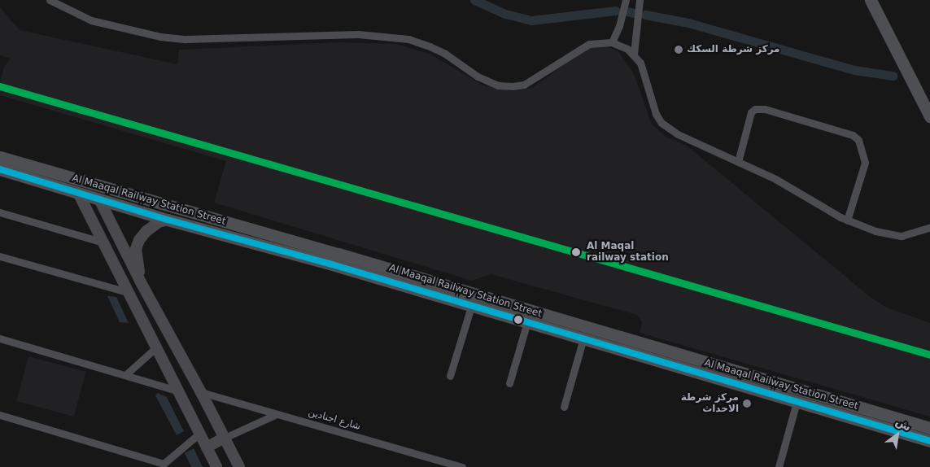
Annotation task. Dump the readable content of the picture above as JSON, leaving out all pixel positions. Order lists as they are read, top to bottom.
{
  "streets": {
    "main road": ["Al Maaqal Railway Station Street"],
    "street": ["شارع اجنادين"]
  },
  "places": ["مركز شرطة السكك", "Al Maqal railway station", "مركز شرطة الاحداث"],
  "north": "top right"
}
